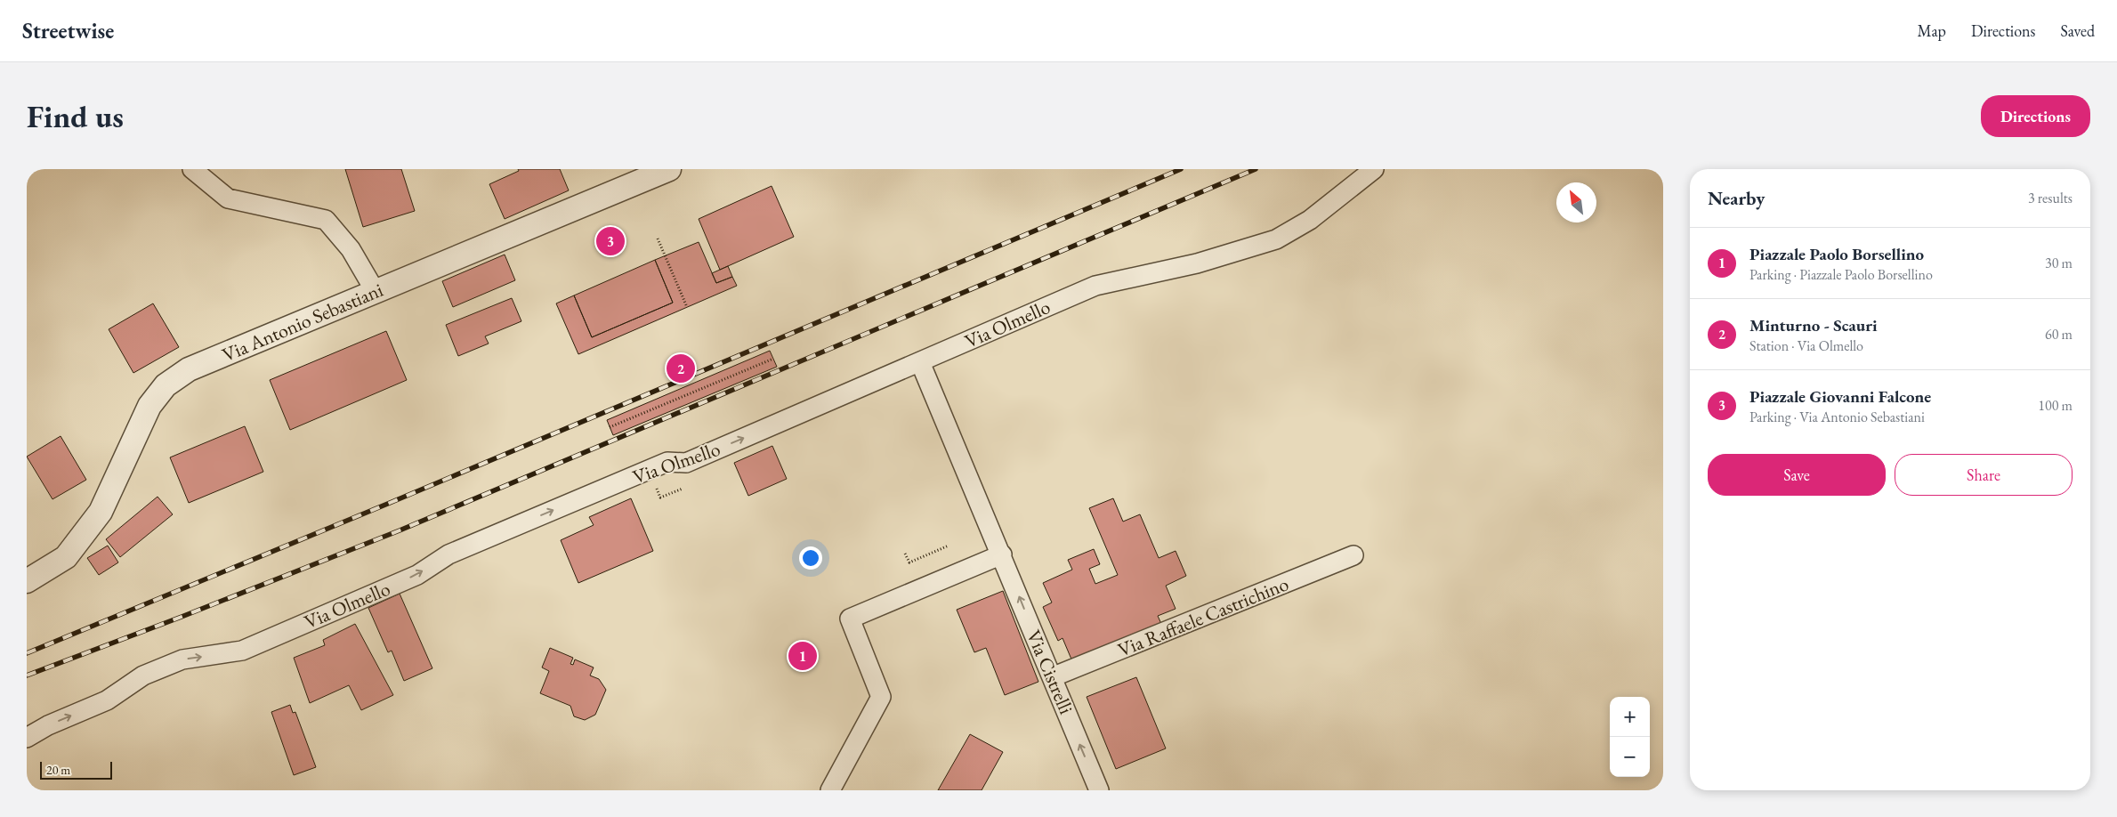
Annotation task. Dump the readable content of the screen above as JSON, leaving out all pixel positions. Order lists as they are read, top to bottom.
{
  "streets": {
    "street": [
      "Via Antonio Sebastiani",
      "Via Olmello",
      "Via Raffaele Castrichino",
      "Via Cistrelli"
    ]
  },
  "crossings": [
    ["Via Olmello", "Via Cistrelli"],
    ["Via Raffaele Castrichino", "Via Cistrelli"]
  ],
  "one_way": ["Via Olmello", "Via Cistrelli"],
  "scale_bar": "20 m",
  "north": "top left",
  "page": {
    "header": "Streetwise",
    "nav": ["Map", "Directions", "Saved"],
    "buttons": [
      "Directions",
      ["Save", "Share"]
    ],
    "title": "Find us",
    "heading": ["Nearby", "3 results"],
    "pins": ["3", "2", "1"],
    "list": [
      {
        "mark": "1",
        "name": "Piazzale Paolo Borsellino",
        "note": "Parking · Piazzale Paolo Borsellino",
        "value": "30 m"
      },
      {
        "mark": "2",
        "name": "Minturno - Scauri",
        "note": "Station · Via Olmello",
        "value": "60 m"
      },
      {
        "mark": "3",
        "name": "Piazzale Giovanni Falcone",
        "note": "Parking · Via Antonio Sebastiani",
        "value": "100 m"
      }
    ],
    "map_buttons": ["+", "−"],
    "scale": "20 m"
  }
}
